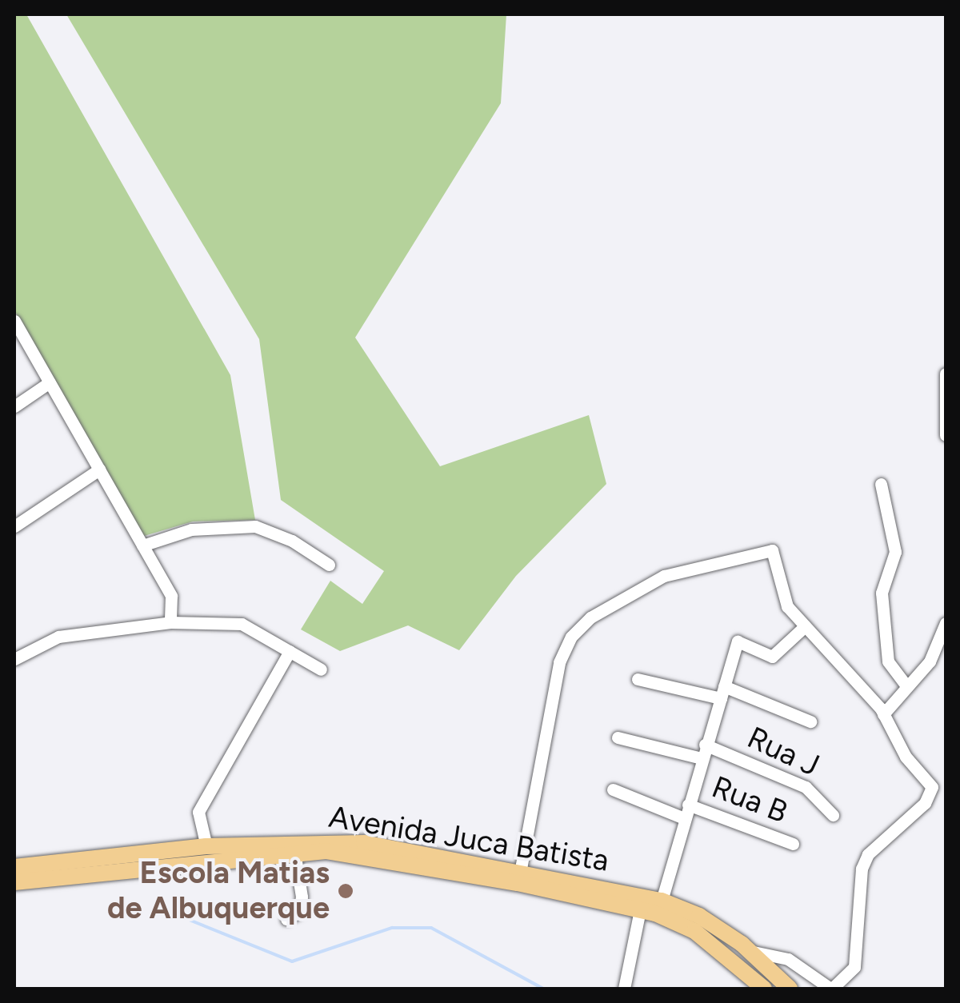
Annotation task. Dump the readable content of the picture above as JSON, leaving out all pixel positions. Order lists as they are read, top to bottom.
{
  "streets": {
    "main road": ["Avenida Juca Batista"],
    "street": ["Rua J", "Rua B"]
  },
  "places": ["Escola Matias de Albuquerque"]
}
